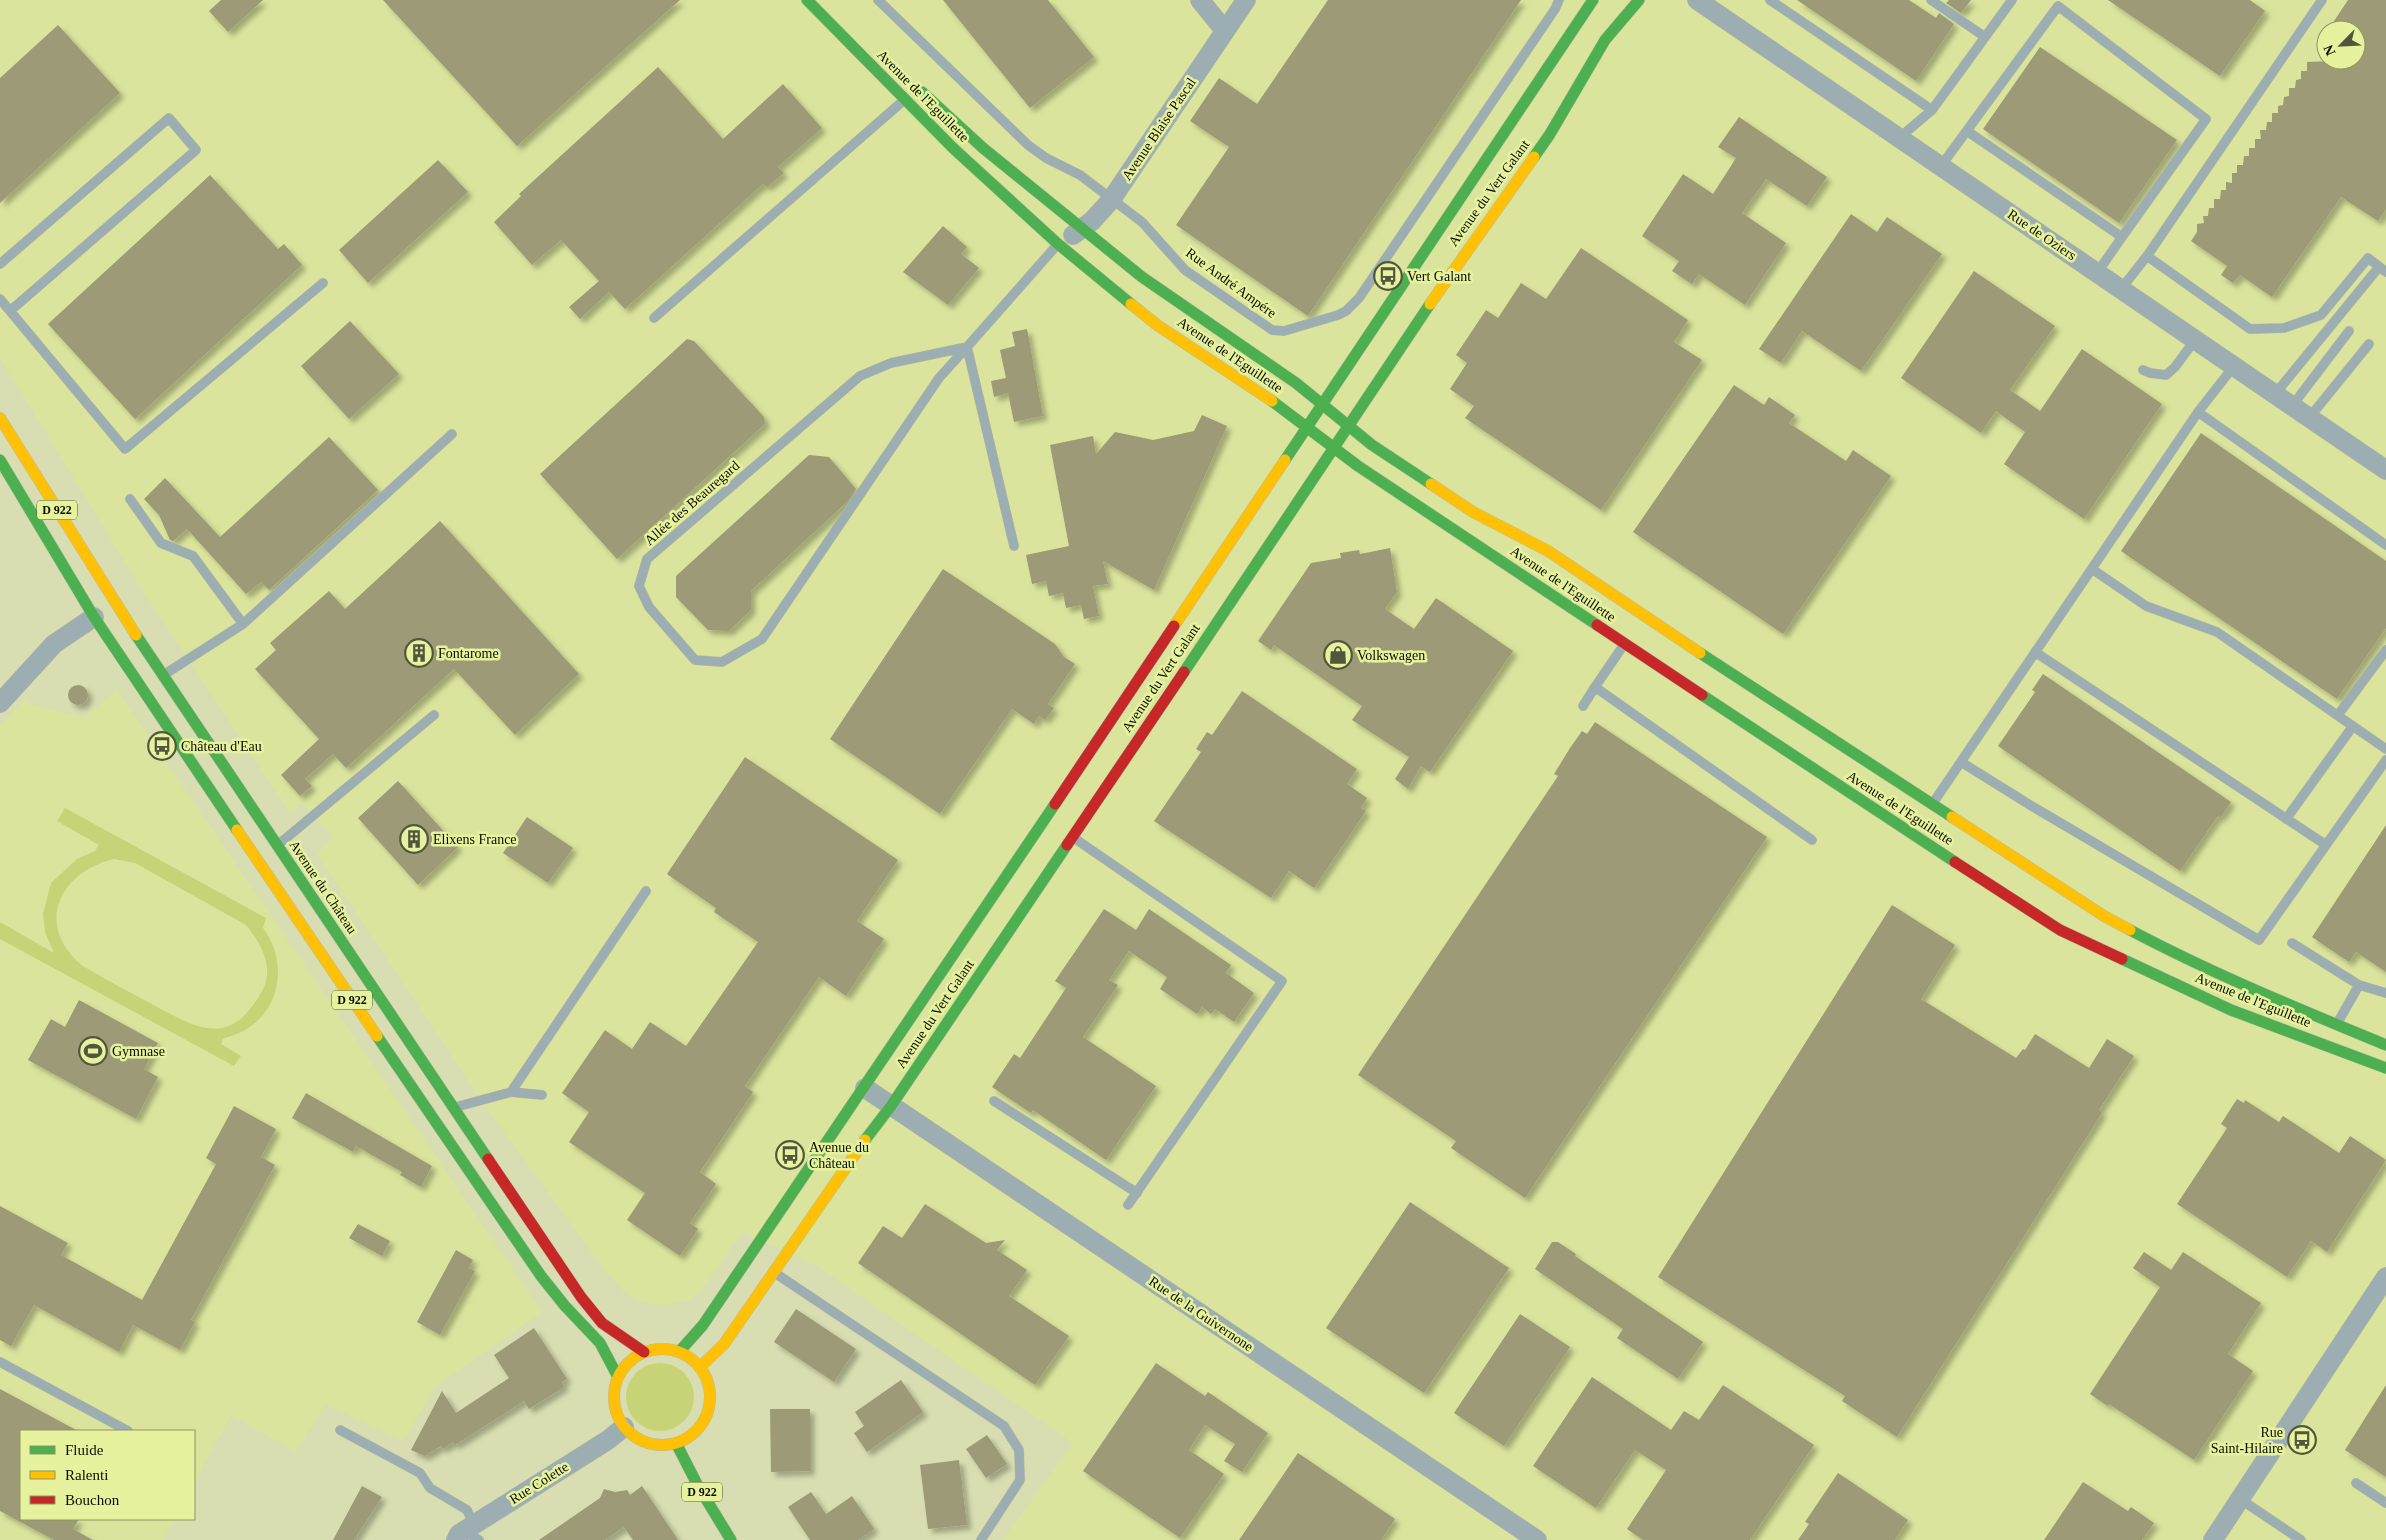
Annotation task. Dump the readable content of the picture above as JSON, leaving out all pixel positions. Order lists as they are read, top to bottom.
{
  "streets": {
    "street": [
      "Avenue de l'Eguillette",
      "Avenue Blaise Pascal",
      "Avenue du Vert Galant",
      "Rue de Oziers",
      "D 922",
      "Avenue du Château",
      "Rue de la Guivernone",
      "Rue Colette"
    ],
    "lane": ["Rue André Ampére", "Allée des Beauregard"]
  },
  "crossings": [
    ["Avenue de l'Eguillette", "Avenue Blaise Pascal"],
    ["Avenue de l'Eguillette", "Avenue du Vert Galant"],
    ["Avenue de l'Eguillette", "Allée des Beauregard"],
    ["Avenue Blaise Pascal", "Rue André Ampére"],
    ["Avenue Blaise Pascal", "Allée des Beauregard"],
    ["Avenue du Vert Galant", "D 922"],
    ["Avenue du Vert Galant", "Avenue du Château"],
    ["Avenue du Vert Galant", "Rue de la Guivernone"],
    ["Avenue du Vert Galant", "Rue Colette"],
    ["D 922", "Avenue du Château"],
    ["D 922", "Rue Colette"],
    ["Avenue du Château", "Rue Colette"]
  ],
  "places": {
    "bus stop": [
      "Vert Galant",
      "Château d'Eau",
      "Avenue du Château",
      "Rue Saint-Hilaire"
    ],
    "building": ["Fontarome", "Elixens France"],
    "shop": ["Volkswagen"],
    "sports": ["Gymnase"]
  },
  "legend": ["Fluide", "Ralenti", "Bouchon"],
  "north": "bottom left"
}
